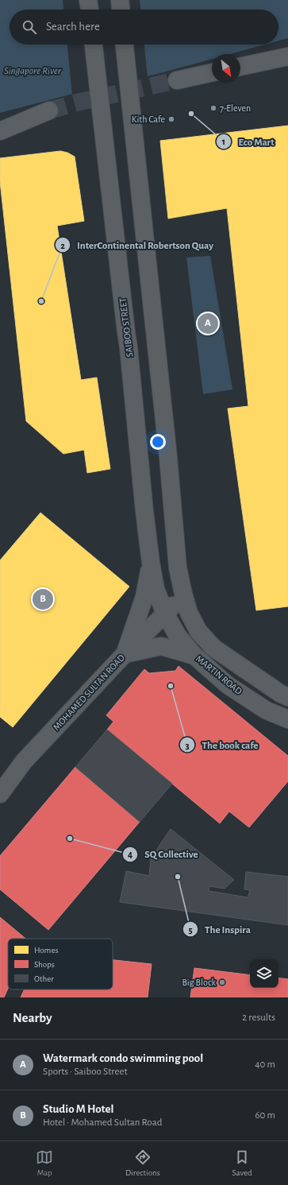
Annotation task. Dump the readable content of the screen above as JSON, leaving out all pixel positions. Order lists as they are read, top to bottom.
{
  "streets": {
    "street": ["SAIBOO STREET", "MARTIN ROAD", "MOHAMED SULTAN ROAD"]
  },
  "crossings": [
    ["SAIBOO STREET", "MARTIN ROAD"],
    ["SAIBOO STREET", "MOHAMED SULTAN ROAD"],
    ["MARTIN ROAD", "MOHAMED SULTAN ROAD"]
  ],
  "water": ["Singapore River"],
  "places": [
    "7-Eleven",
    "Eco Mart",
    "Kith Cafe",
    "InterContinental Robertson Quay",
    "The book cafe",
    "SQ Collective",
    "The Inspira",
    "Big Block"
  ],
  "legend": ["Homes", "Shops", "Other"],
  "north": "bottom right",
  "page": {
    "search": "Search here",
    "pins": ["A", "B"],
    "heading": ["Nearby", "2 results"],
    "list": [
      {
        "mark": "A",
        "name": "Watermark condo swimming pool",
        "note": "Sports · Saiboo Street",
        "value": "40 m"
      },
      {
        "mark": "B",
        "name": "Studio M Hotel",
        "note": "Hotel · Mohamed Sultan Road",
        "value": "60 m"
      }
    ],
    "nav": ["Map", "Directions", "Saved"]
  }
}
